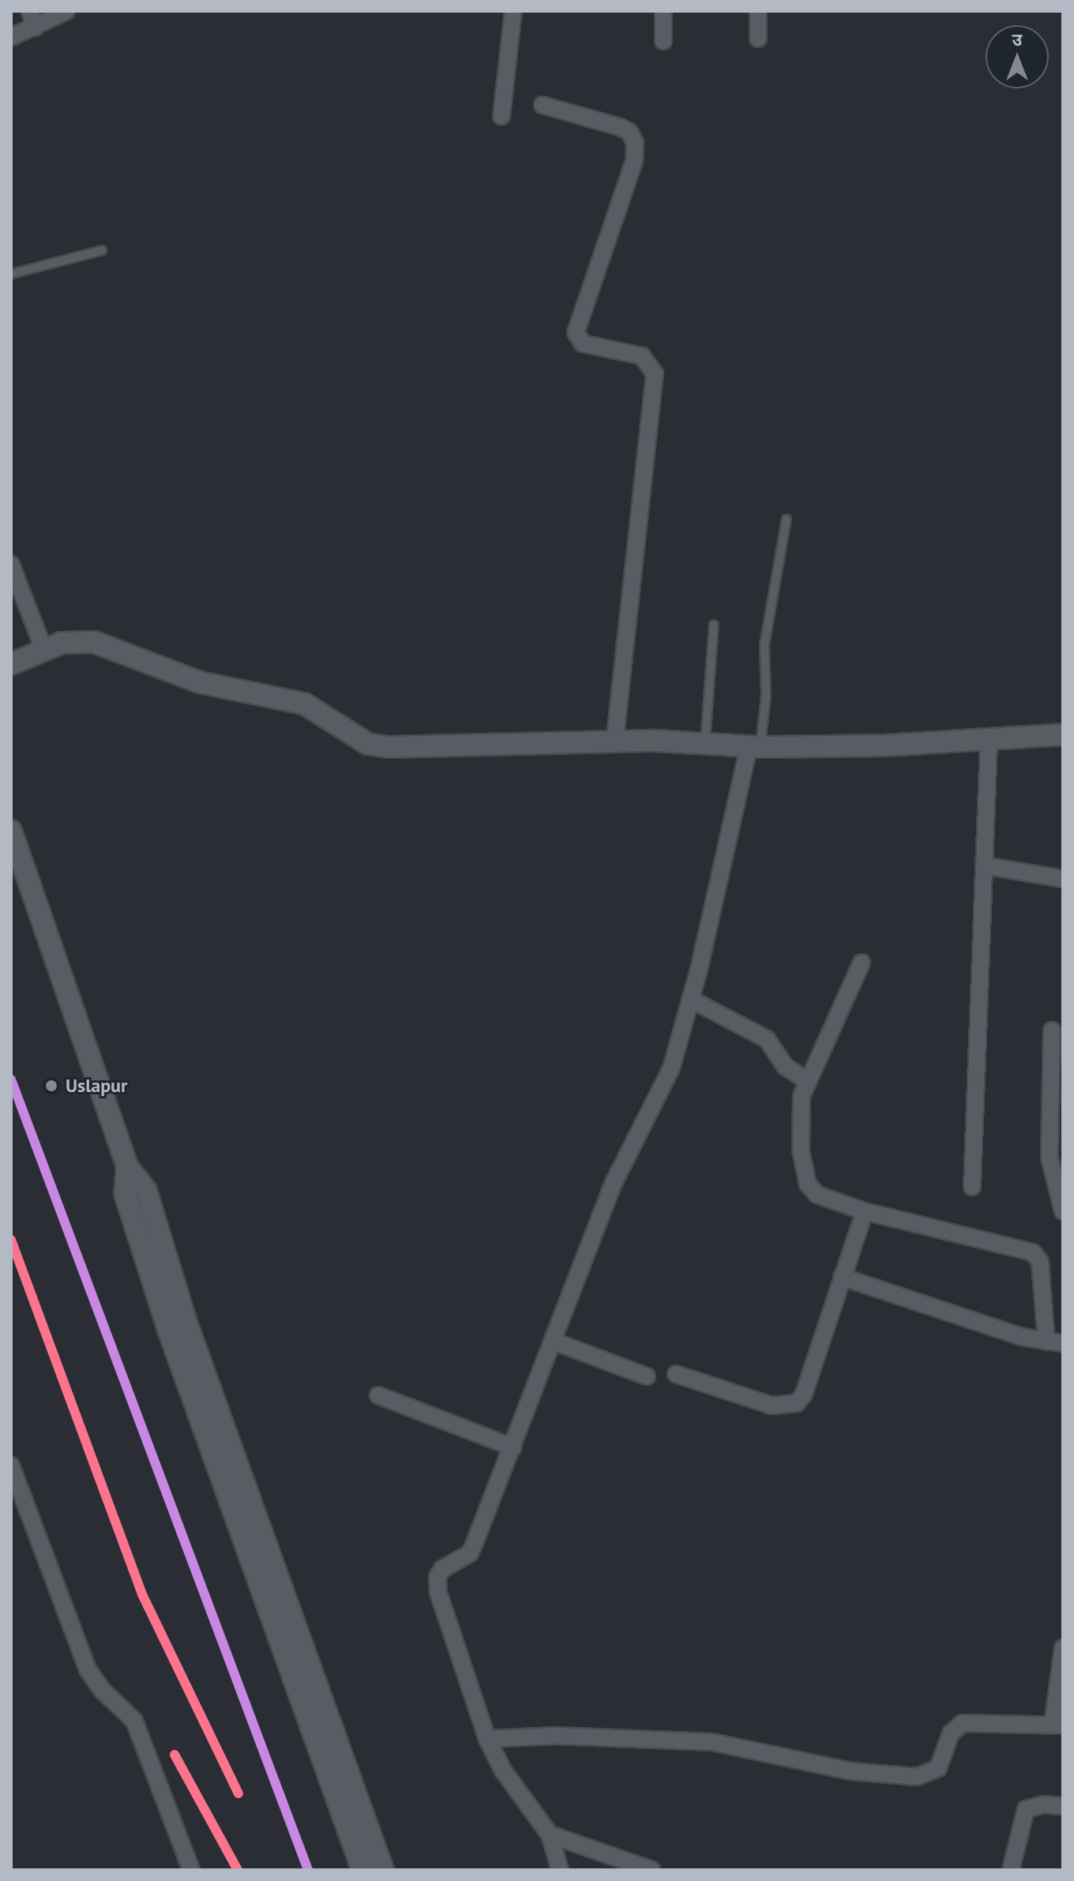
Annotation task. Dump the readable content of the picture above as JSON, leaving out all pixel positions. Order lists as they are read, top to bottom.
{
  "places": ["Uslapur"],
  "north": "top"
}
